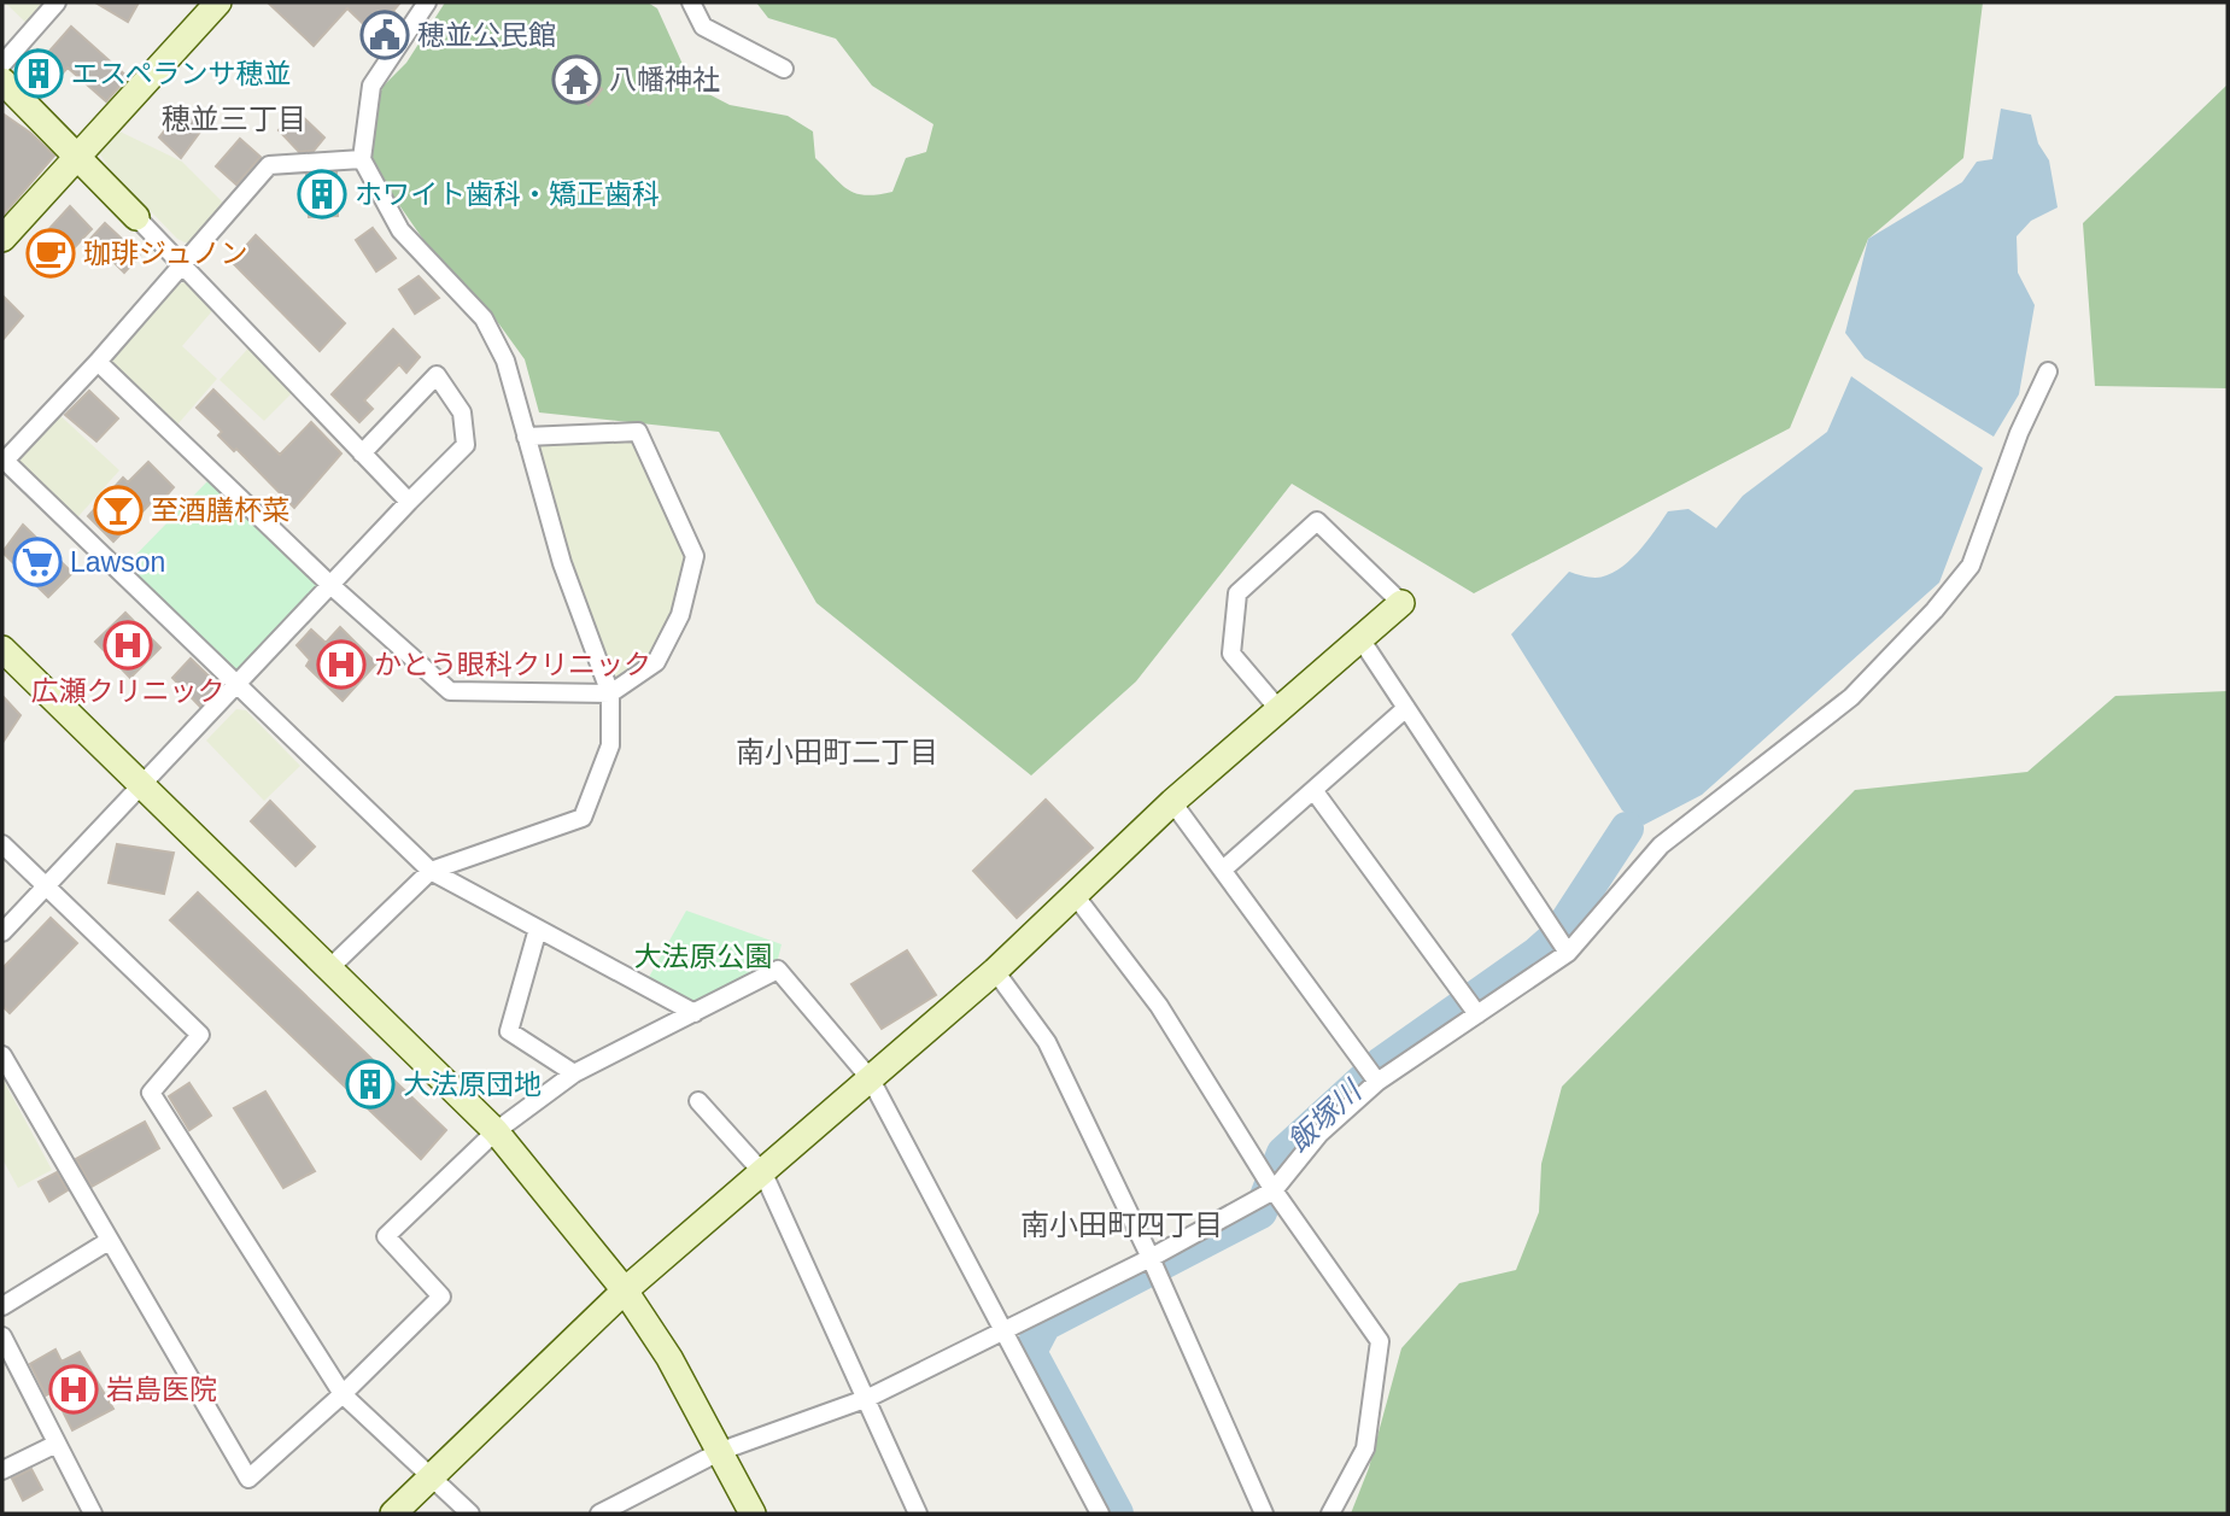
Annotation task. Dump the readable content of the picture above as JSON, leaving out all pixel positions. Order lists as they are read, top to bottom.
{
  "districts": ["穂並三丁目", "南小田町二丁目", "南小田町四丁目"],
  "water": ["飯塚川"],
  "parks": ["大法原公園"],
  "places": {
    "public building": ["穂並公民館"],
    "building": ["エスペランサ穂並", "ホワイト歯科・矯正歯科", "大法原団地"],
    "temple": ["八幡神社"],
    "cafe": ["珈琲ジュノン"],
    "bar": ["至酒膳杯菜"],
    "supermarket": ["Lawson"],
    "hospital": ["広瀬クリニック", "かとう眼科クリニック", "岩島医院"]
  }
}
